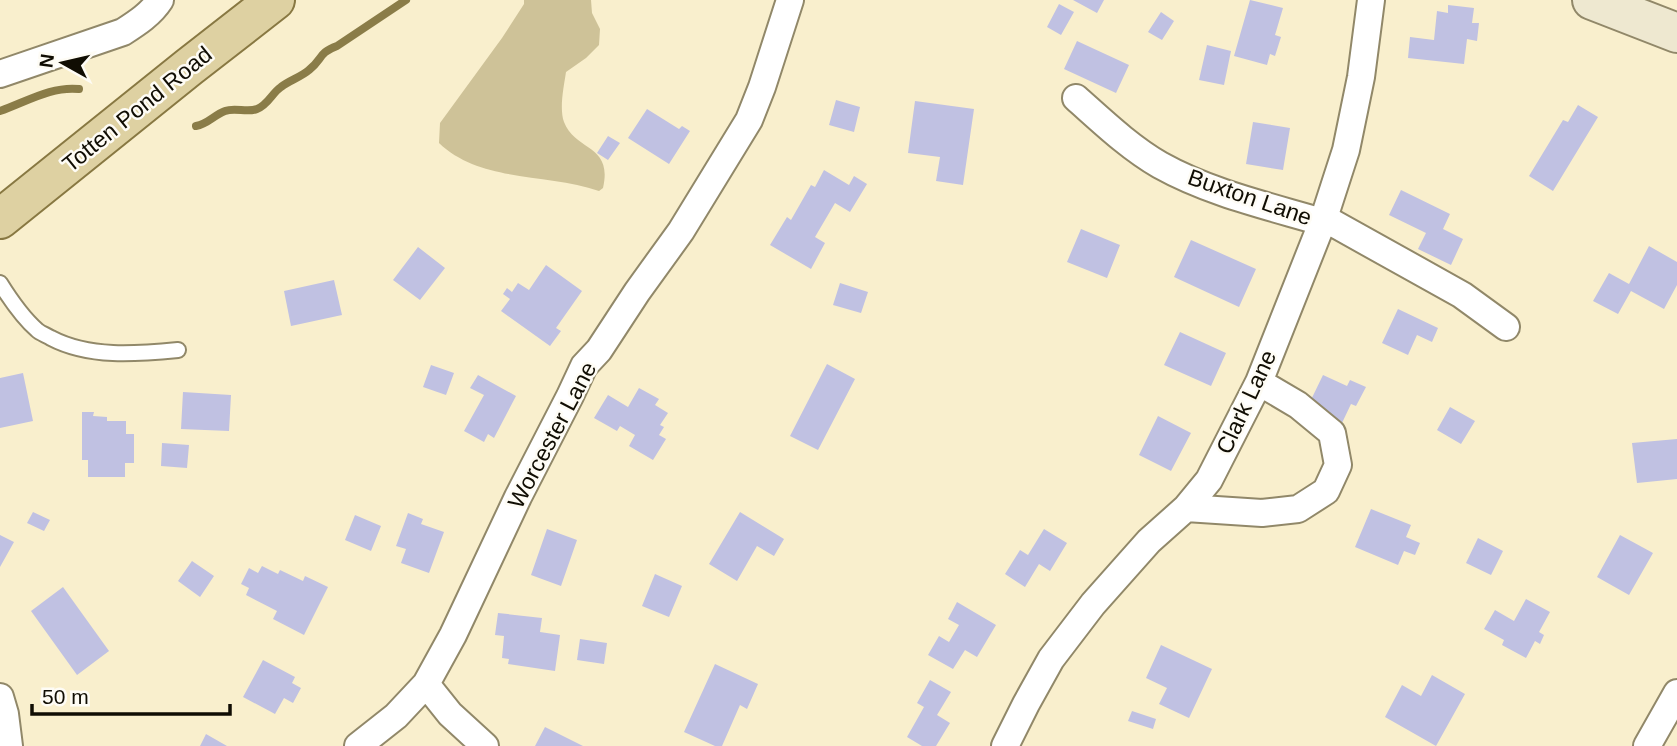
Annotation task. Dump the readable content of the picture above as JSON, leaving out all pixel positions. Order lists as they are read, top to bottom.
{
  "streets": {
    "main road": ["Totten Pond Road"],
    "street": ["Buxton Lane", "Clark Lane", "Worcester Lane"]
  },
  "crossings": [
    ["Buxton Lane", "Clark Lane"]
  ],
  "scale_bar": "50 m",
  "north": "left"
}
